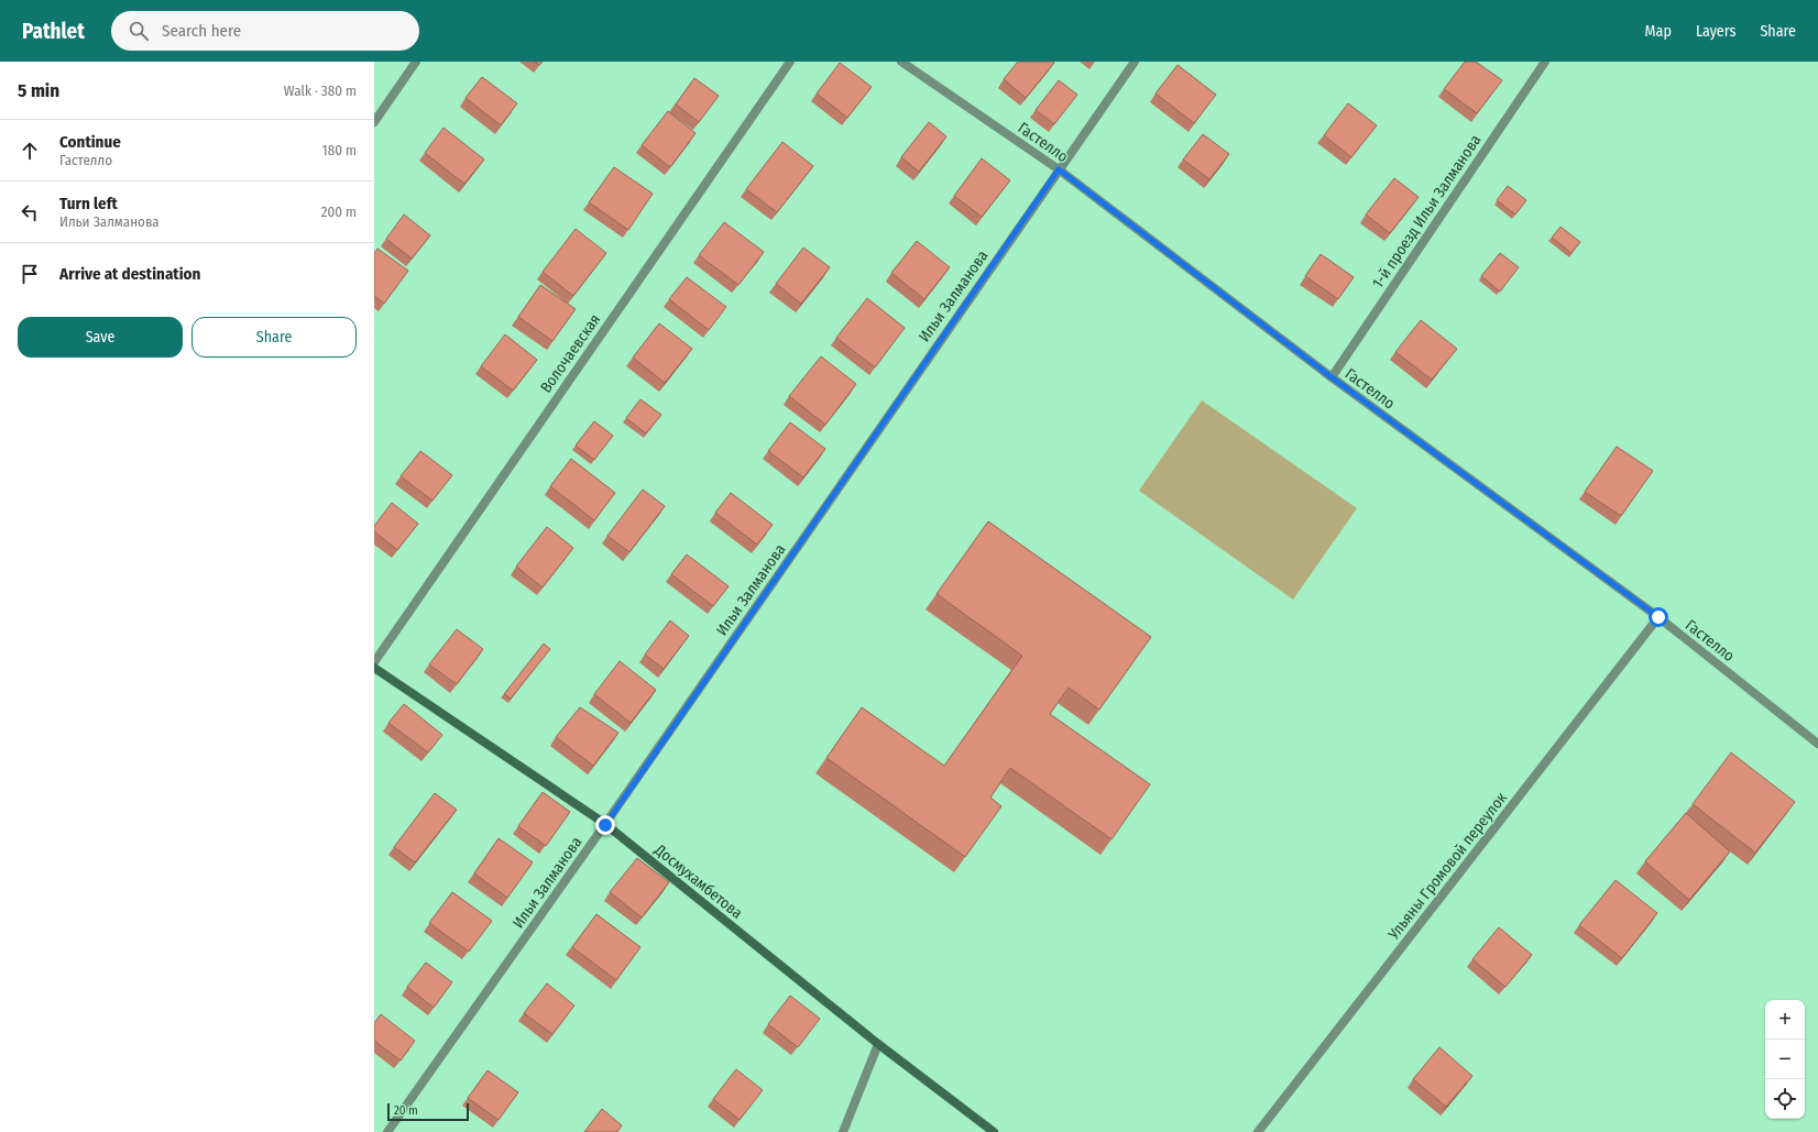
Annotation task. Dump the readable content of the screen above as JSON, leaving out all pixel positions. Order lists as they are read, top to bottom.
{
  "streets": {
    "street": [
      "Гастелло",
      "1-й проезд Ильи Залманова",
      "Ильи Залманова",
      "Волочаевская",
      "Ульяны Громовой переулок",
      "Досмухамбетова"
    ]
  },
  "crossings": [
    ["Гастелло", "1-й проезд Ильи Залманова"],
    ["Гастелло", "Ильи Залманова"],
    ["Гастелло", "Ульяны Громовой переулок"],
    ["Ильи Залманова", "Досмухамбетова"]
  ],
  "scale_bar": "20 m",
  "page": {
    "header": "Pathlet",
    "search": "Search here",
    "nav": ["Map", "Layers", "Share"],
    "heading": ["5 min", "Walk · 380 m"],
    "list": [
      ["Continue", "Гастелло", "180 m"],
      ["Turn left", "Ильи Залманова", "200 m"],
      "Arrive at destination"
    ],
    "buttons": ["Save", "Share"],
    "map_buttons": ["+", "−"],
    "scale": "20 m"
  }
}
